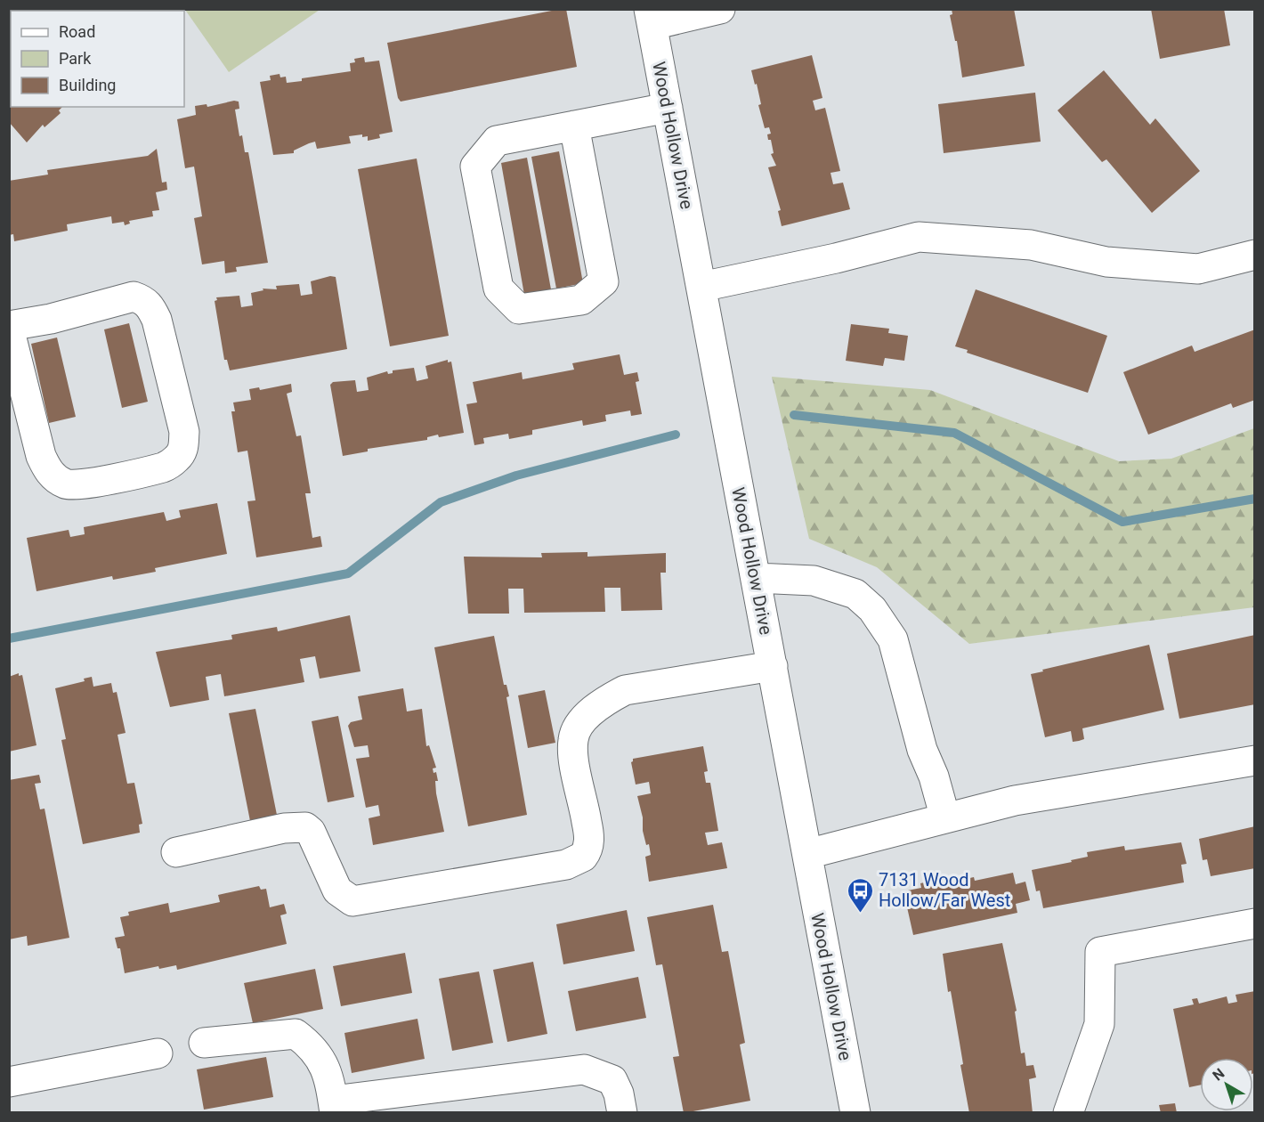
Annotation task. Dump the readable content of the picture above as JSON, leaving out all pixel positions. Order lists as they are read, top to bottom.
{
  "streets": {
    "street": ["Wood Hollow Drive"]
  },
  "places": {
    "bus stop": ["7131 Wood Hollow/Far West"]
  },
  "legend": ["Road", "Park", "Building"],
  "north": "top left"
}
